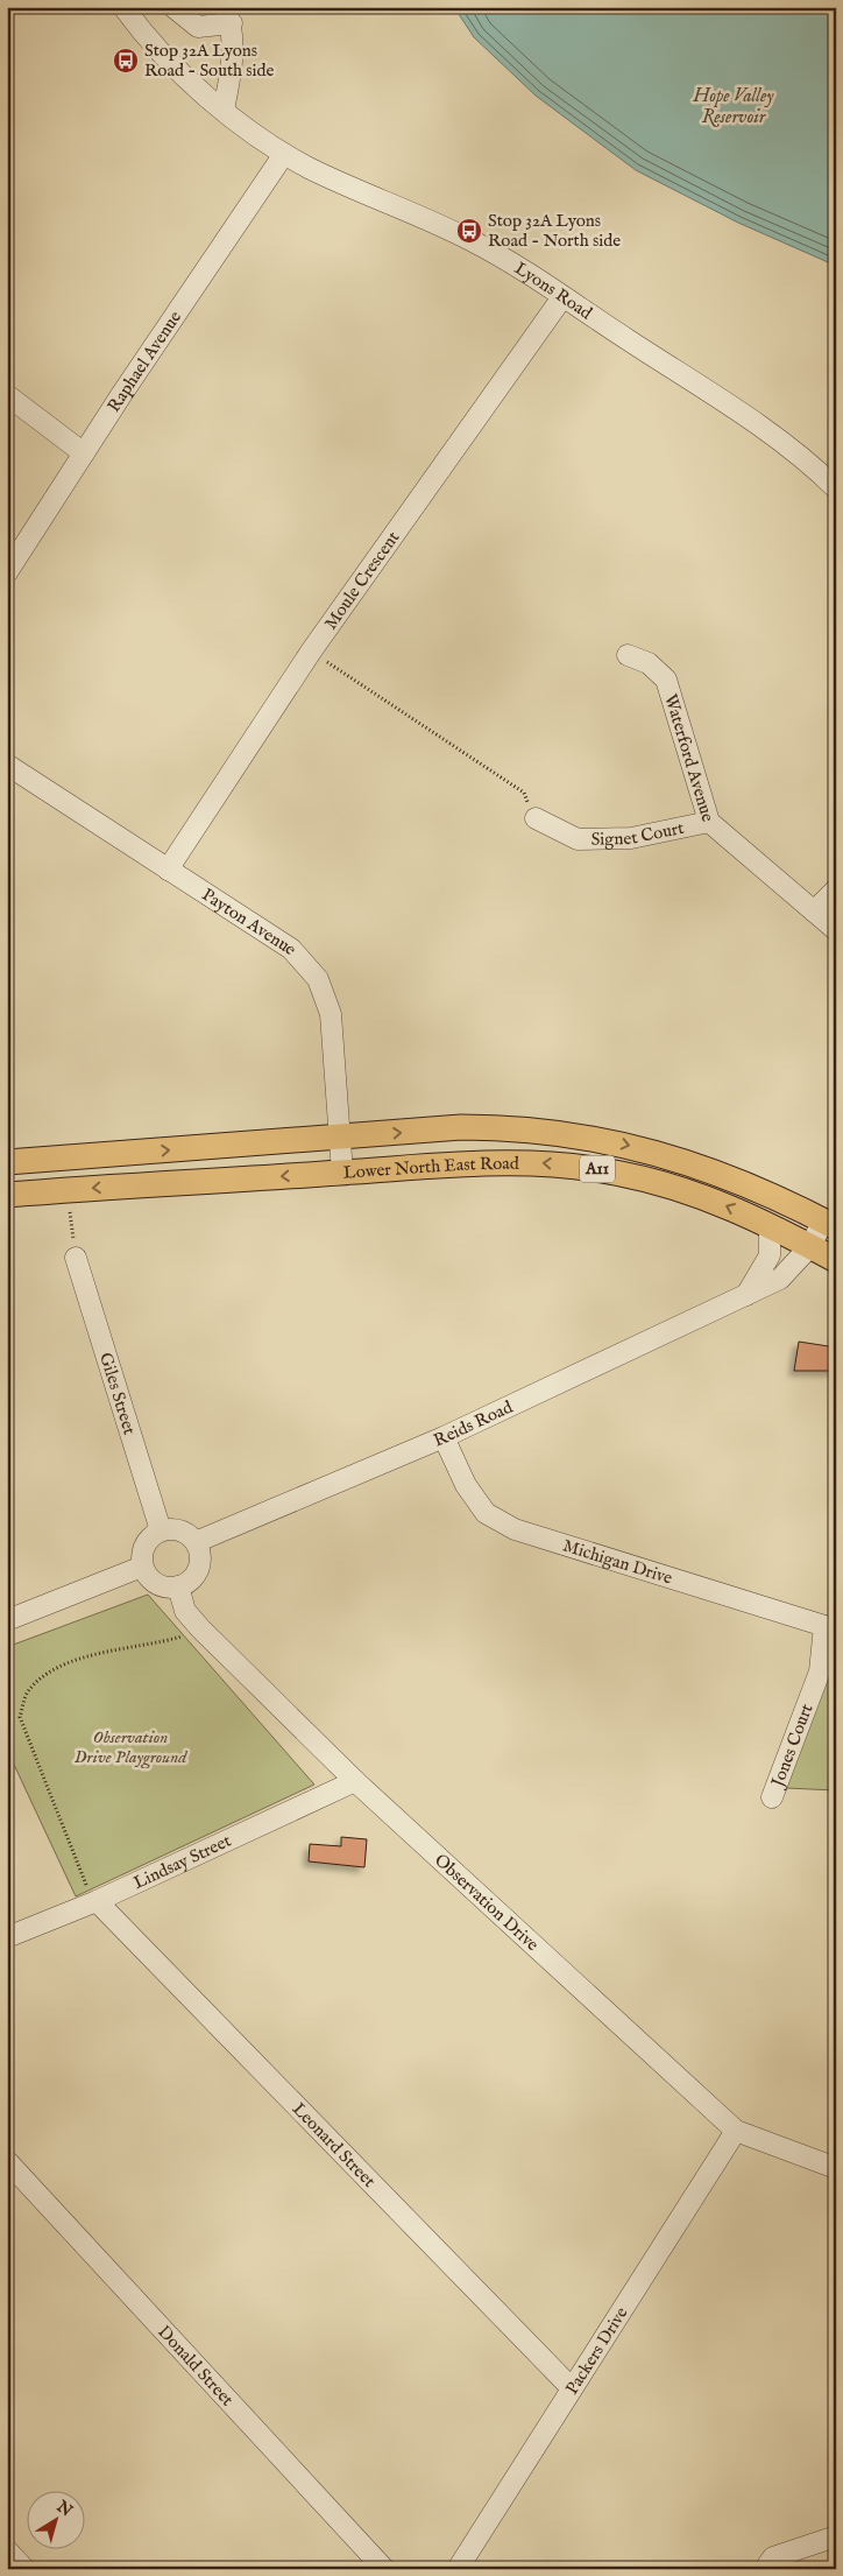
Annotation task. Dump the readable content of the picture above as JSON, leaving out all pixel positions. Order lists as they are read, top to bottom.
{
  "streets": {
    "main road": ["Lower North East Road", "A11"],
    "street": [
      "Lyons Road",
      "Raphael Avenue",
      "Moule Crescent",
      "Waterford Avenue",
      "Signet Court",
      "Payton Avenue",
      "Giles Street",
      "Reids Road",
      "Michigan Drive",
      "Jones Court",
      "Lindsay Street",
      "Observation Drive",
      "Leonard Street",
      "Packers Drive",
      "Donald Street"
    ]
  },
  "crossings": [
    ["Lyons Road", "Raphael Avenue"],
    ["Lyons Road", "Moule Crescent"],
    ["Moule Crescent", "Payton Avenue"],
    ["Waterford Avenue", "Signet Court"],
    ["Payton Avenue", "Lower North East Road"],
    ["Lower North East Road", "Reids Road"],
    ["Giles Street", "Reids Road"],
    ["Giles Street", "Observation Drive"],
    ["Reids Road", "Michigan Drive"],
    ["Reids Road", "Observation Drive"],
    ["Michigan Drive", "Jones Court"],
    ["Lindsay Street", "Observation Drive"],
    ["Lindsay Street", "Leonard Street"],
    ["Observation Drive", "Packers Drive"],
    ["Leonard Street", "Packers Drive"]
  ],
  "water": ["Hope Valley Reservoir"],
  "parks": ["Observation Drive Playground"],
  "places": {
    "bus stop": ["Stop 32A Lyons Road - South side", "Stop 32A Lyons Road - North side"]
  },
  "north": "top right"
}
